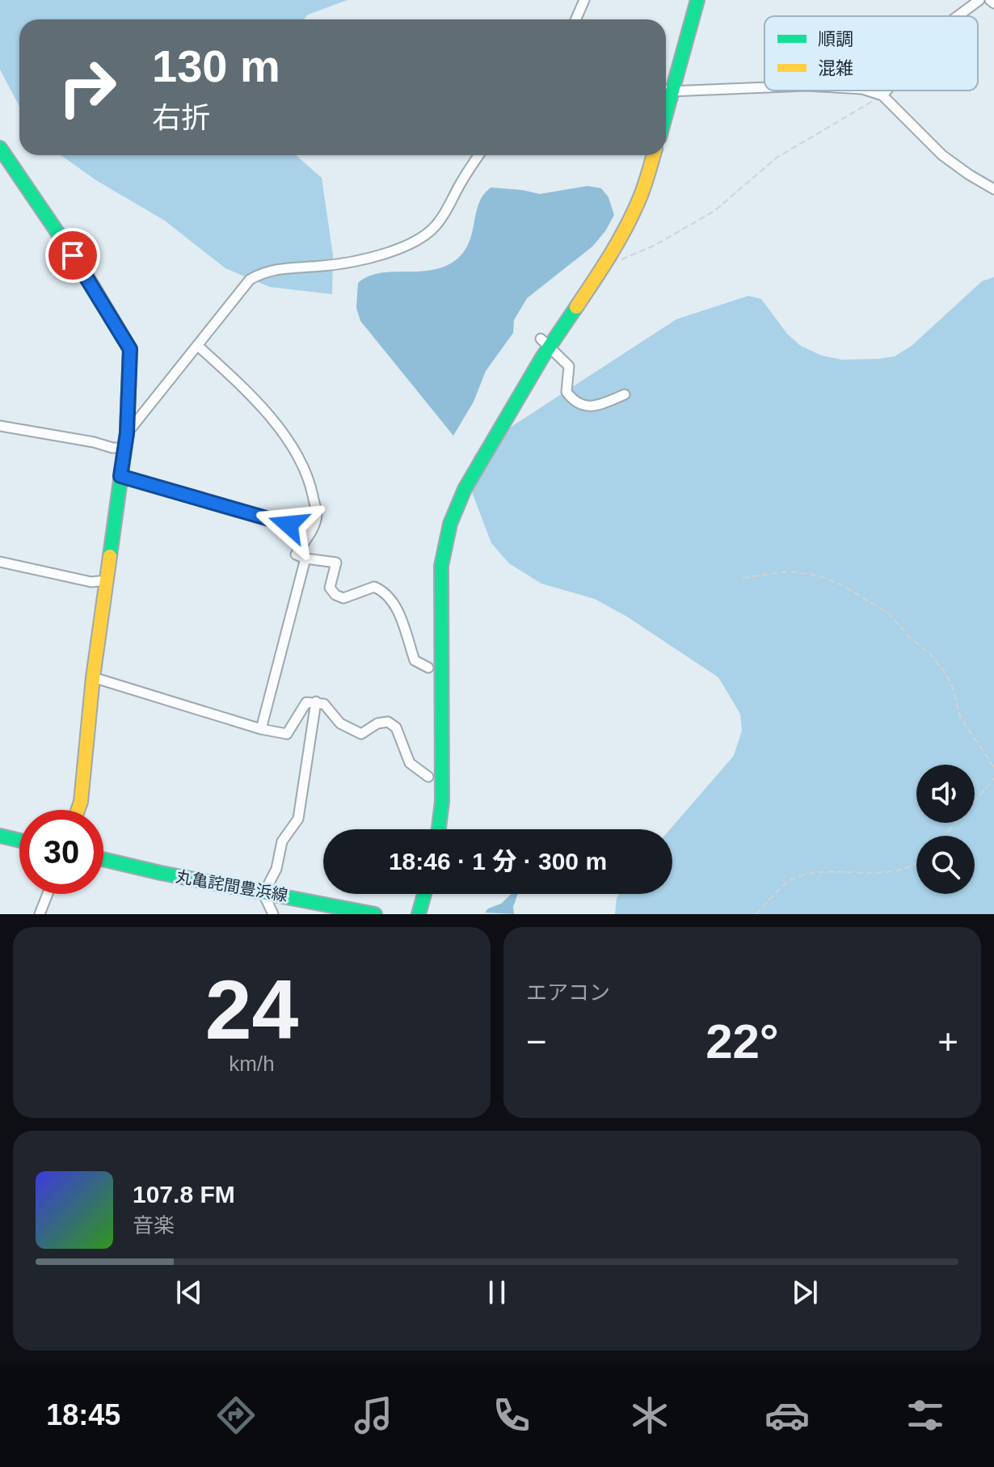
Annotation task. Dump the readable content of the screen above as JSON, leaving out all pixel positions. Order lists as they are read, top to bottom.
{
  "streets": {
    "street": ["丸亀詫間豊浜線"]
  },
  "legend": ["順調", "混雑"],
  "page": {
    "turn": ["130 m", "右折"],
    "limit": "30",
    "trip": "18:46 · 1 分 · 300 m",
    "tile": [
      ["24", "km/h"],
      "エアコン"
    ],
    "heat": ["−", "22°", "+"],
    "song": ["107.8 FM", "音楽"],
    "tabs": "18:45"
  }
}
